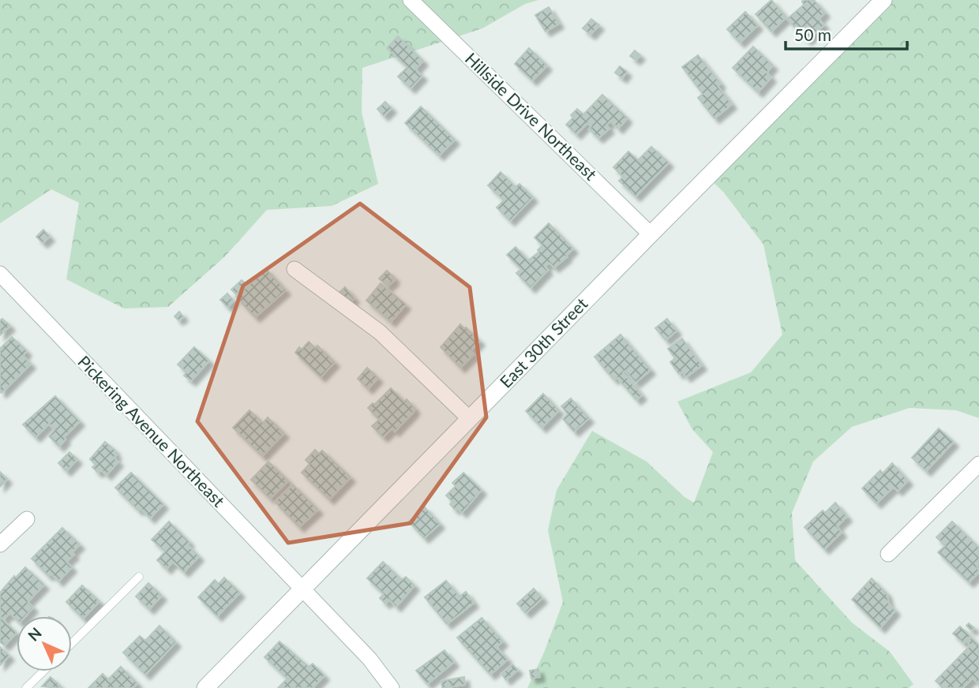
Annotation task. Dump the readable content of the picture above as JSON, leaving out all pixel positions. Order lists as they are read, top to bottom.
{
  "streets": {
    "street": ["Hillside Drive Northeast", "East 30th Street", "Pickering Avenue Northeast"]
  },
  "crossings": [
    ["Hillside Drive Northeast", "East 30th Street"],
    ["East 30th Street", "Pickering Avenue Northeast"]
  ],
  "scale_bar": "50 m",
  "north": "top left"
}
